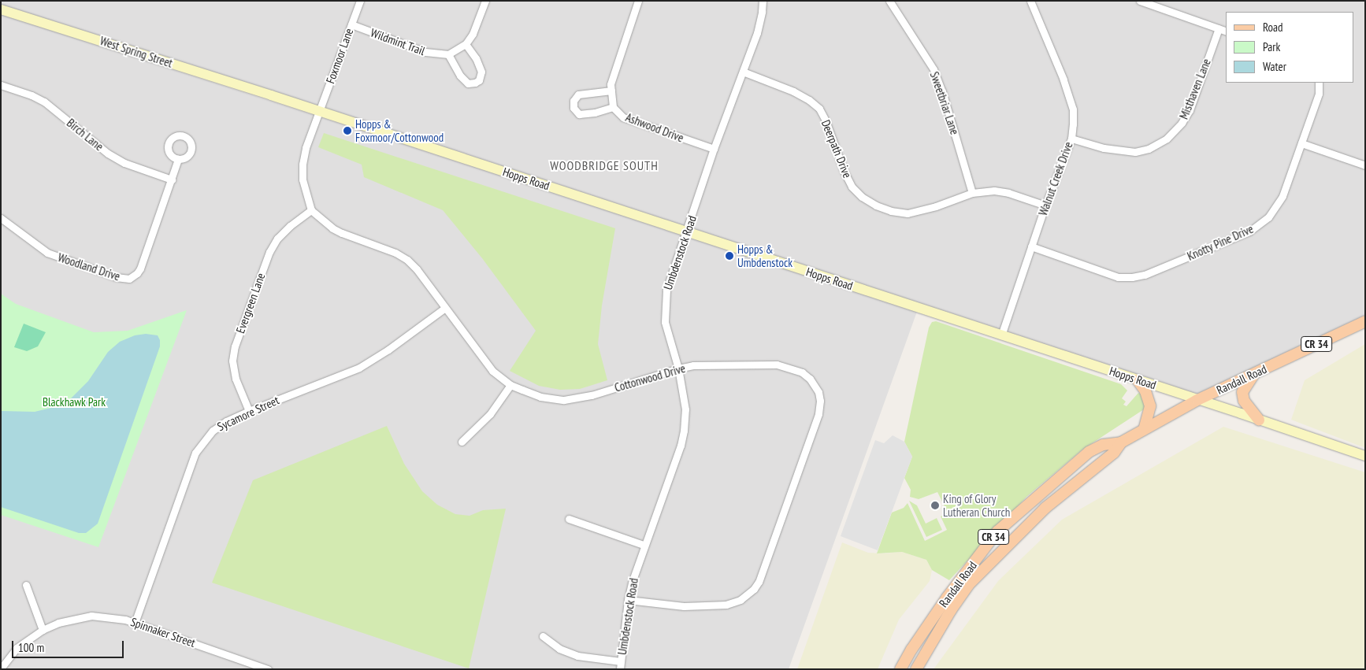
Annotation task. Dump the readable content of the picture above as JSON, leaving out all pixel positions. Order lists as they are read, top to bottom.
{
  "streets": {
    "main road": [
      "West Spring Street",
      "Hopps Road",
      "CR 34",
      "Randall Road"
    ],
    "street": [
      "Wildmint Trail",
      "Foxmoor Lane",
      "Misthaven Lane",
      "Sweetbriar Lane",
      "Ashwood Drive",
      "Birch Lane",
      "Deerpath Drive",
      "Walnut Creek Drive",
      "Knotty Pine Drive",
      "Umbdenstock Road",
      "Woodland Drive",
      "Evergreen Lane",
      "Cottonwood Drive",
      "Sycamore Street",
      "Spinnaker Street"
    ]
  },
  "crossings": [
    ["Wildmint Trail", "Foxmoor Lane"],
    ["West Spring Street", "Hopps Road"],
    ["Foxmoor Lane", "Hopps Road"],
    ["Misthaven Lane", "Walnut Creek Drive"],
    ["Sweetbriar Lane", "Deerpath Drive"],
    ["Ashwood Drive", "Umbdenstock Road"],
    ["Birch Lane", "Woodland Drive"],
    ["Deerpath Drive", "Walnut Creek Drive"],
    ["Deerpath Drive", "Umbdenstock Road"],
    ["Hopps Road", "Walnut Creek Drive"],
    ["Hopps Road", "Umbdenstock Road"],
    ["Hopps Road", "Randall Road"],
    ["Walnut Creek Drive", "Knotty Pine Drive"],
    ["Umbdenstock Road", "Cottonwood Drive"],
    ["Evergreen Lane", "Cottonwood Drive"],
    ["Evergreen Lane", "Sycamore Street"],
    ["Cottonwood Drive", "Sycamore Street"],
    ["Sycamore Street", "Spinnaker Street"]
  ],
  "districts": ["WOODBRIDGE SOUTH"],
  "parks": ["Blackhawk Park"],
  "places": ["Hopps & Foxmoor/Cottonwood", "Hopps & Umbdenstock", "King of Glory Lutheran Church"],
  "legend": ["Road", "Park", "Water"],
  "scale_bar": "100 m"
}
